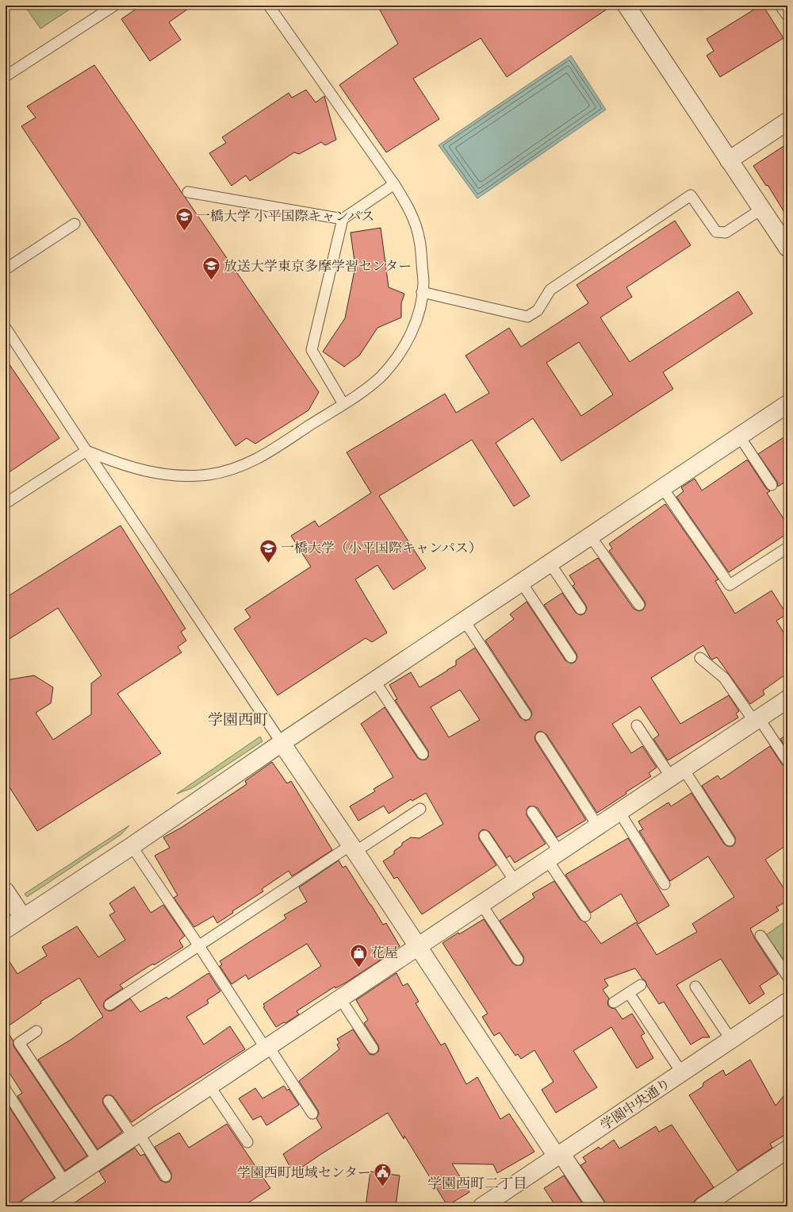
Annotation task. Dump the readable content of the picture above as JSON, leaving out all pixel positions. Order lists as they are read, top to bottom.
{
  "streets": {
    "street": ["学園中央通り"]
  },
  "districts": ["学園西町", "学園西町二丁目"],
  "places": {
    "school or university": ["一橋大学 小平国際キャンパス", "放送大学東京多摩学習センター", "一橋大学（小平国際キャンパス）"],
    "shop": ["花屋"],
    "public building": ["学園西町地域センター"]
  }
}
